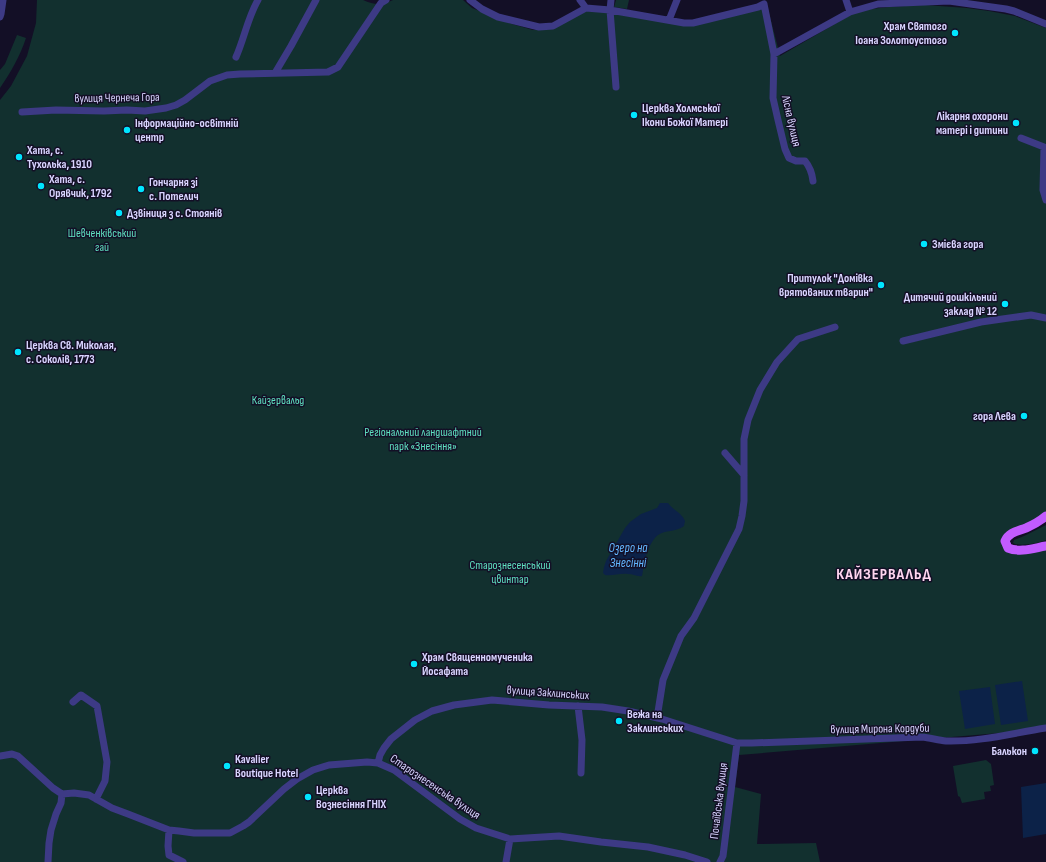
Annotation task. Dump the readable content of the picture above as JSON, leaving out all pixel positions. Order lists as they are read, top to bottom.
{
  "streets": {
    "street": [
      "вулиця Чернеча Гора",
      "Лісна вулиця",
      "вулиця Заклинських",
      "вулиця Мирона Кордуби",
      "Старознесенська вулиця",
      "Почаївська вулиця"
    ]
  },
  "crossings": [
    ["вулиця Заклинських", "вулиця Мирона Кордуби"],
    ["вулиця Заклинських", "Старознесенська вулиця"],
    ["вулиця Заклинських", "Почаївська вулиця"],
    ["вулиця Мирона Кордуби", "Почаївська вулиця"]
  ],
  "districts": ["КАЙЗЕРВАЛЬД"],
  "water": ["Озеро на Знесінні"],
  "parks": [
    "Шевченківський гай",
    "Кайзервальд",
    "Регіональний ландшафтний парк «Знесіння»",
    "Старознесенський цвинтар"
  ],
  "places": [
    "Храм Святого Іоана Золотоустого",
    "Церква Холмської Ікони Божої Матері",
    "Лікарня охорони матері і дитини",
    "Інформаційно-освітній центр",
    "Хата, с. Тухолька, 1910",
    "Хата, с. Орявчик, 1792",
    "Гончарня зі с. Потелич",
    "Дзвіниця з с. Стоянів",
    "Змієва гора",
    "Притулок \"Домівка врятованих тварин\"",
    "Дитячий дошкільний заклад № 12",
    "Церква Св. Миколая, с. Соколів, 1773",
    "гора Лева",
    "Храм Священномученика Йосафата",
    "Вежа на Заклинських",
    "Балькон",
    "Kavalier Boutique Hotel",
    "Церква Вознесіння ГНІХ"
  ]
}
